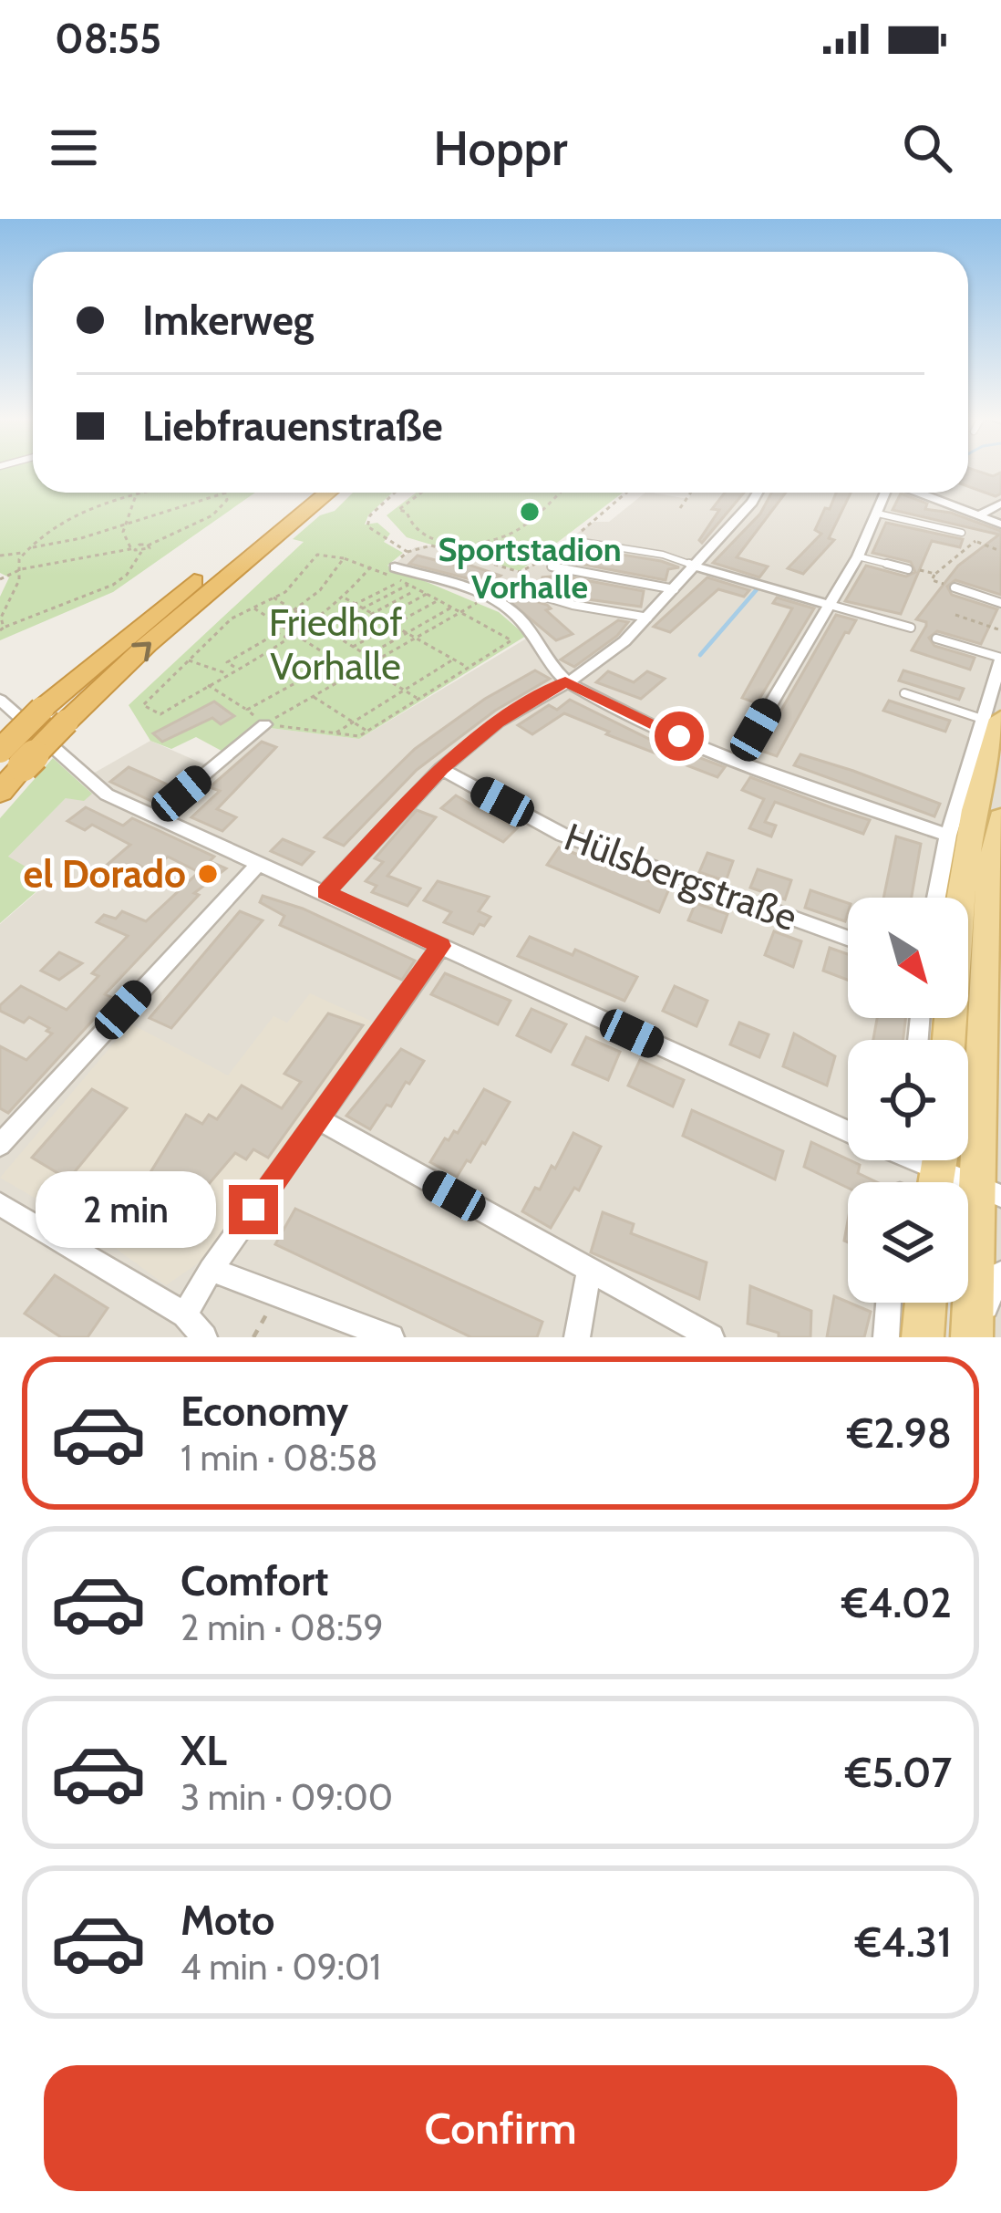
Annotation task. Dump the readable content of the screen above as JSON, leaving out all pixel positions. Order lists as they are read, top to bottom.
{
  "streets": {
    "street": ["Hülsbergstraße"]
  },
  "parks": ["Friedhof Vorhalle"],
  "places": ["Sportstadion Vorhalle", "el Dorado"],
  "north": "bottom right",
  "page": {
    "status": "08:55",
    "header": "Hoppr",
    "banner": ["Imkerweg", "Liebfrauenstraße"],
    "bubble": "2 min",
    "list": [
      {
        "name": "Economy",
        "note": "1 min · 08:58",
        "value": "€2.98"
      },
      {
        "name": "Comfort",
        "note": "2 min · 08:59",
        "value": "€4.02"
      },
      {
        "name": "XL",
        "note": "3 min · 09:00",
        "value": "€5.07"
      },
      {
        "name": "Moto",
        "note": "4 min · 09:01",
        "value": "€4.31"
      }
    ],
    "buttons": "Confirm"
  }
}
